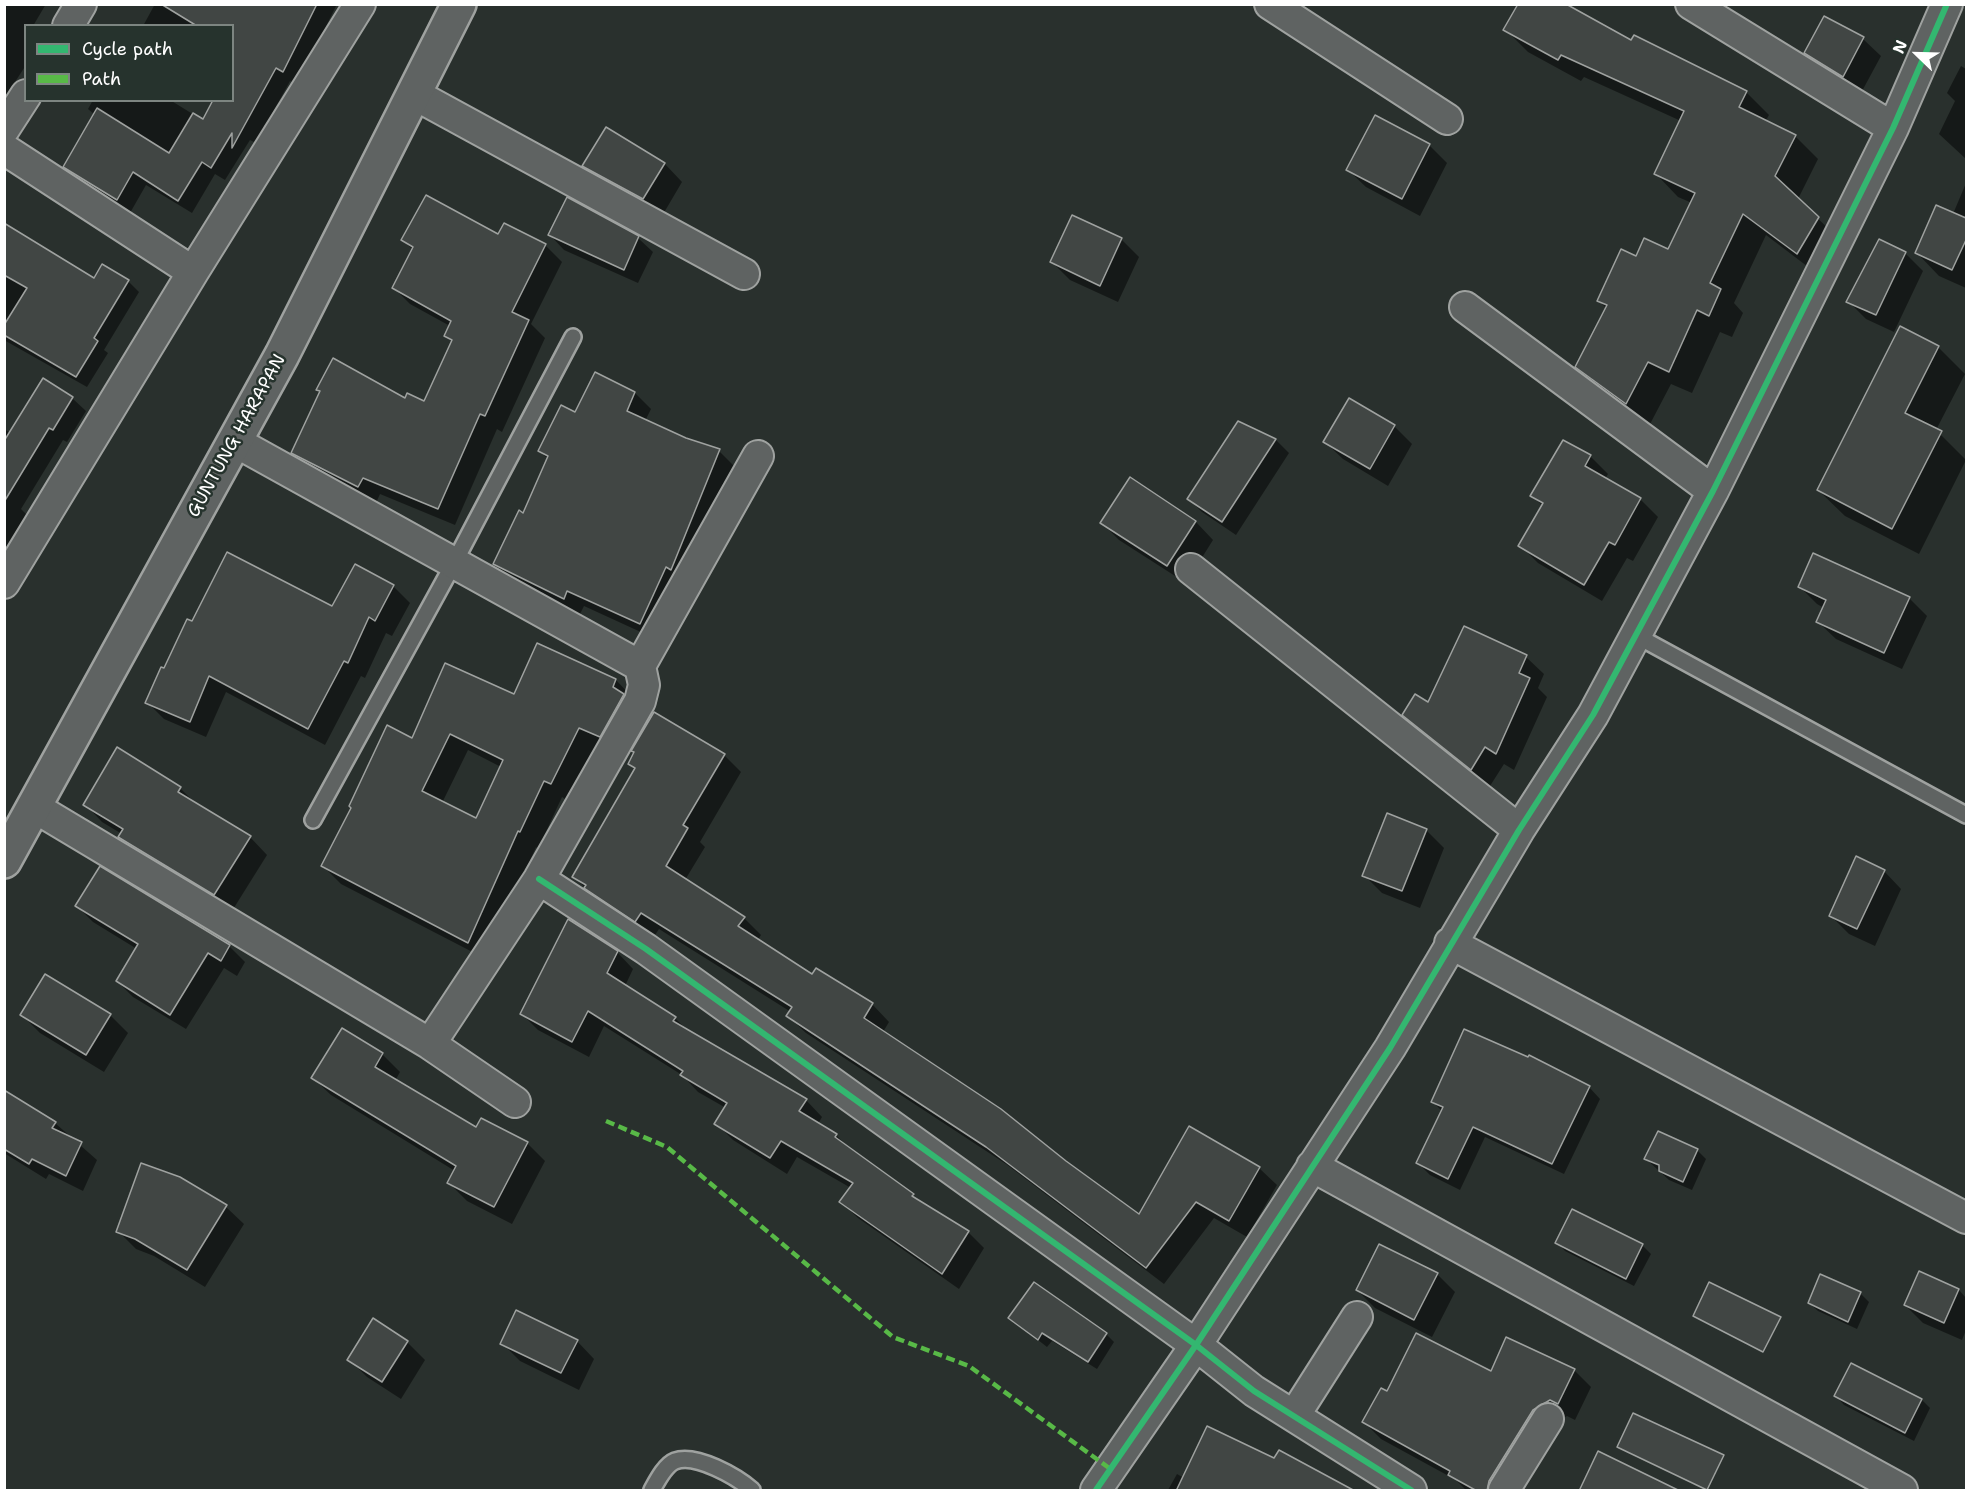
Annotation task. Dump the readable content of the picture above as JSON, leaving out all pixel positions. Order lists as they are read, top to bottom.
{
  "streets": {
    "street": ["GUNTUNG HARAPAN"]
  },
  "legend": ["Cycle path", "Path"],
  "north": "top left"
}
